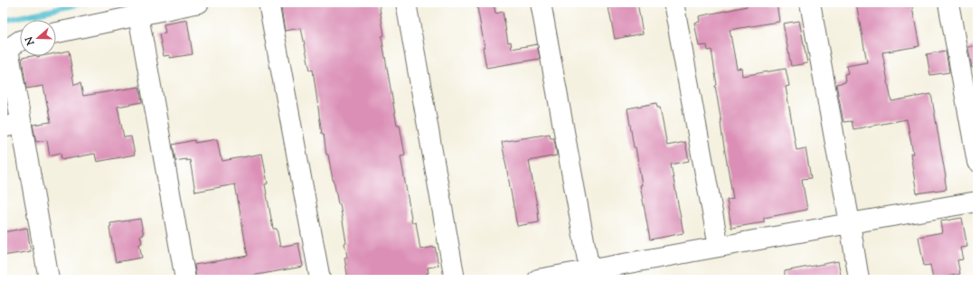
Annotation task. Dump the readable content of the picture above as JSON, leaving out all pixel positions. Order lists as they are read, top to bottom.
{
  "north": "left"
}
